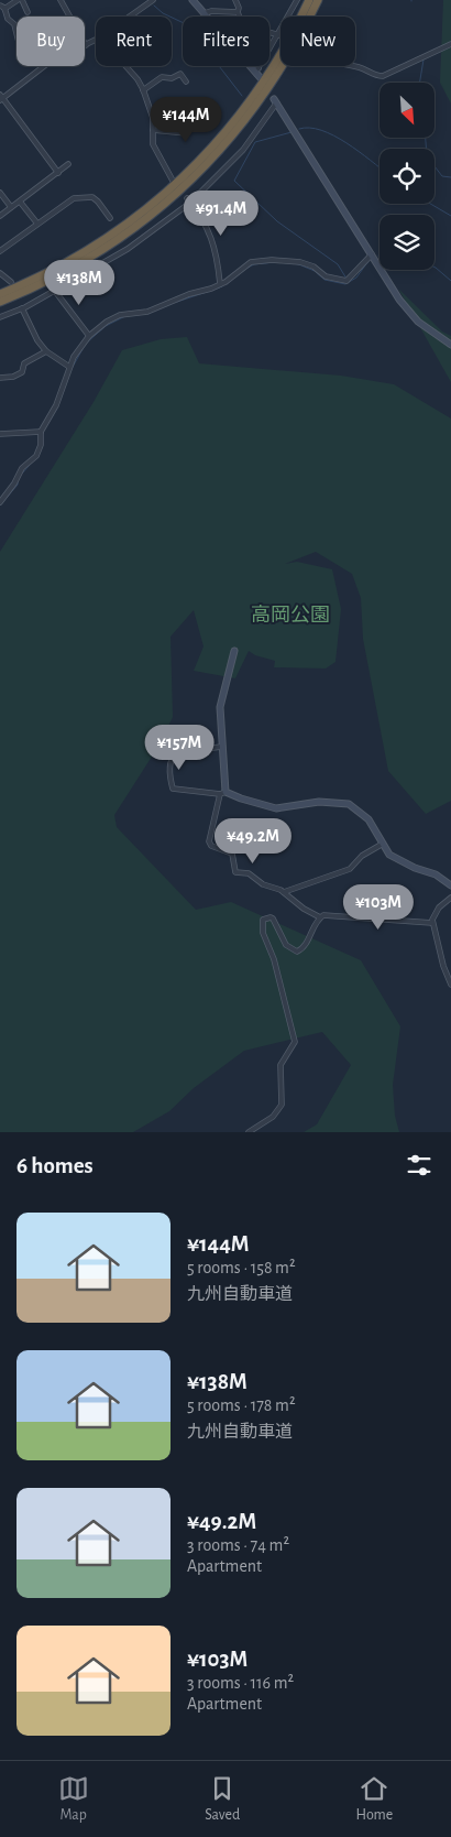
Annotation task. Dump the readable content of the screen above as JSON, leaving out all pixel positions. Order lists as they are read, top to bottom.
{
  "parks": ["高岡公園"],
  "north": "bottom right",
  "page": {
    "chip": [
      "Buy",
      "Rent",
      "Filters",
      "New"
    ],
    "price": [
      "¥144M",
      "¥91.4M",
      "¥138M",
      "¥157M",
      "¥49.2M",
      "¥103M"
    ],
    "heading": "6 homes",
    "list": [
      {
        "name": "¥144M",
        "note": "5 rooms · 158 m² · 九州自動車道"
      },
      {
        "name": "¥138M",
        "note": "5 rooms · 178 m² · 九州自動車道"
      },
      {
        "name": "¥49.2M",
        "note": "3 rooms · 74 m² · Apartment"
      },
      {
        "name": "¥103M",
        "note": "3 rooms · 116 m² · Apartment"
      }
    ],
    "tabs": ["Map", "Saved", "Home"]
  }
}
